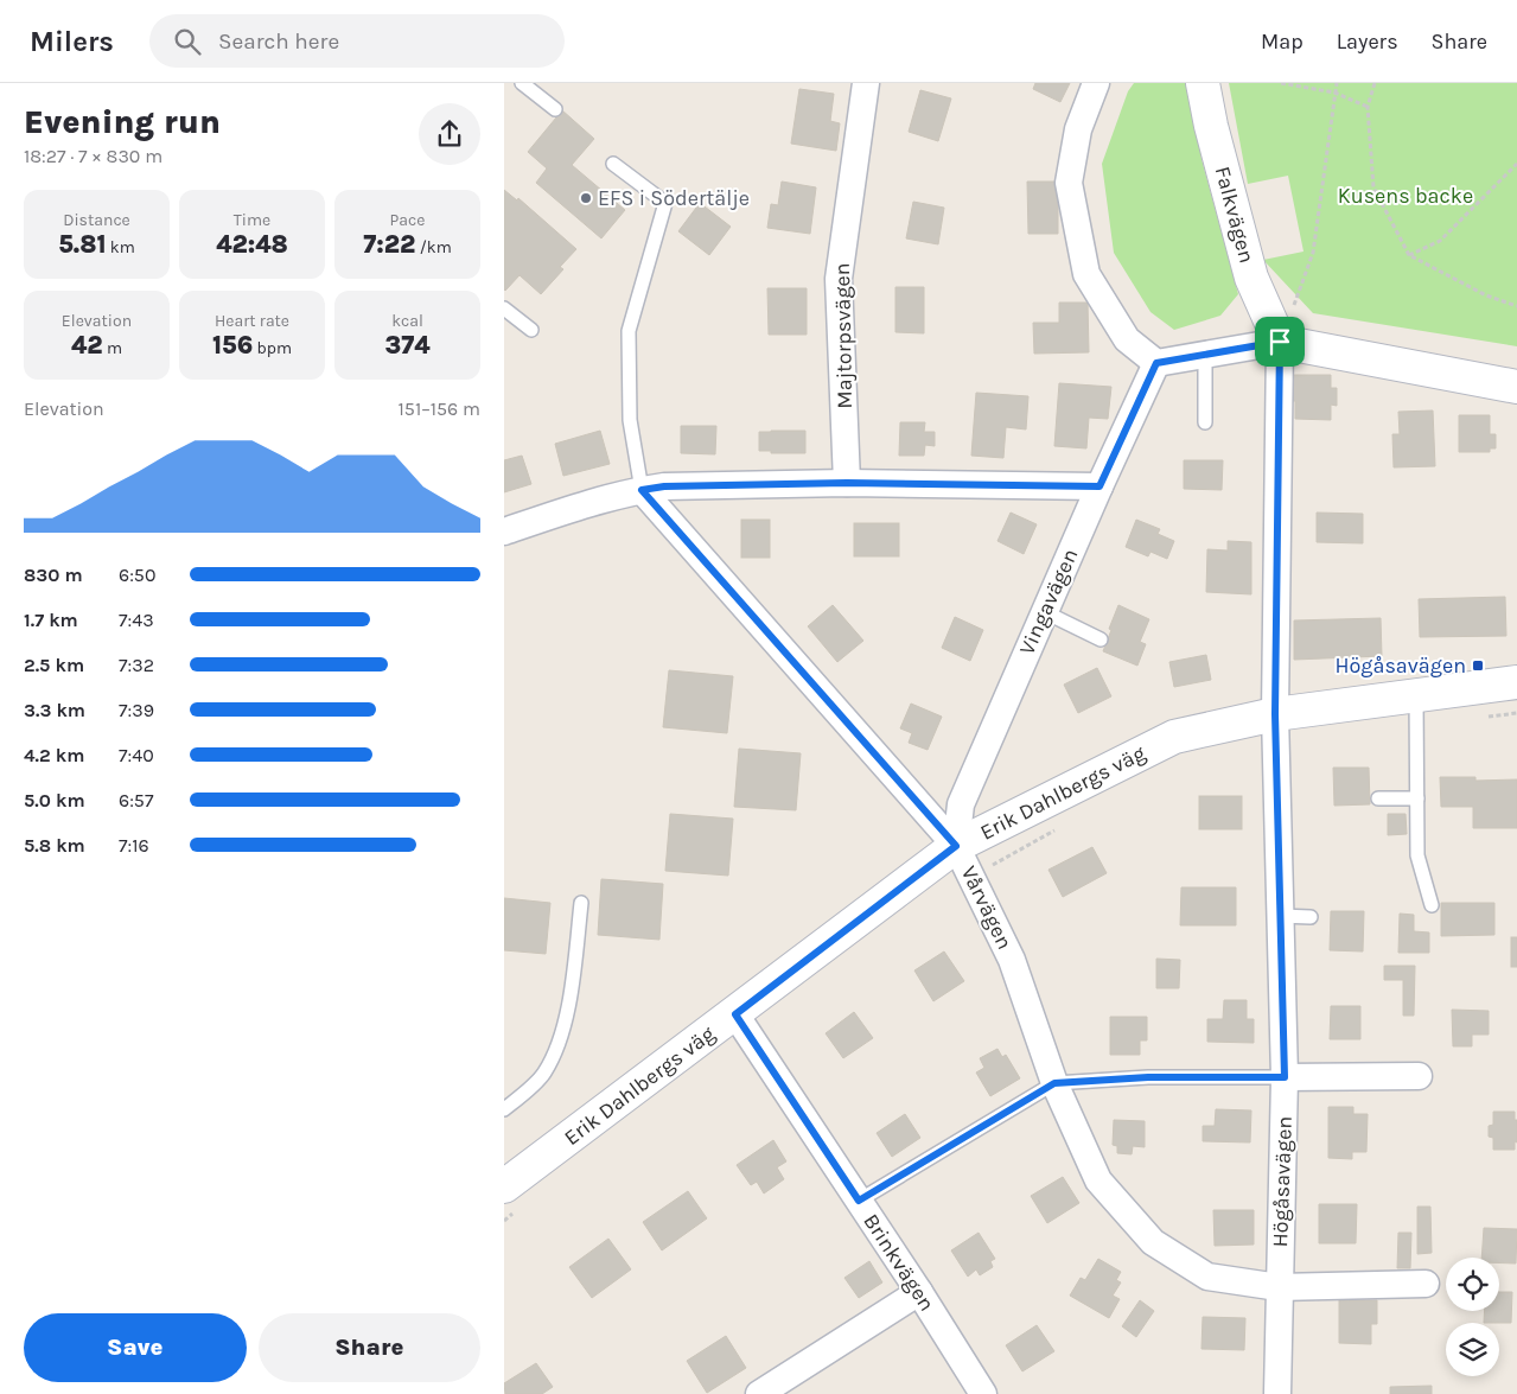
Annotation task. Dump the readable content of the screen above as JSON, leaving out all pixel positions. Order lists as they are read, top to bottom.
{
  "streets": {
    "street": [
      "Falkvägen",
      "Majtorpsvägen",
      "Vingavägen",
      "Erik Dahlbergs väg",
      "Vårvägen",
      "Högåsavägen",
      "Brinkvägen"
    ]
  },
  "crossings": [
    ["Falkvägen", "Högåsavägen"],
    ["Vingavägen", "Erik Dahlbergs väg"],
    ["Vingavägen", "Vårvägen"],
    ["Erik Dahlbergs väg", "Vårvägen"],
    ["Erik Dahlbergs väg", "Högåsavägen"],
    ["Erik Dahlbergs väg", "Brinkvägen"],
    ["Vårvägen", "Högåsavägen"]
  ],
  "parks": ["Kusens backe"],
  "places": {
    "other": ["EFS i Södertälje"],
    "transit": ["Högåsavägen"]
  },
  "page": {
    "header": "Milers",
    "search": "Search here",
    "nav": ["Map", "Layers", "Share"],
    "heading": ["Evening run", "18:27 · 7 × 830 m"],
    "stats": [
      ["Distance", "5.81 km"],
      ["Time", "42:48"],
      ["Pace", "7:22 /km"],
      ["Elevation", "42 m"],
      ["Heart rate", "156 bpm"],
      ["kcal", "374"]
    ],
    "chart": ["Elevation", "151–156 m"],
    "list": [
      {
        "name": "830 m",
        "note": "6:50"
      },
      {
        "name": "1.7 km",
        "note": "7:43"
      },
      {
        "name": "2.5 km",
        "note": "7:32"
      },
      {
        "name": "3.3 km",
        "note": "7:39"
      },
      {
        "name": "4.2 km",
        "note": "7:40"
      },
      {
        "name": "5.0 km",
        "note": "6:57"
      },
      {
        "name": "5.8 km",
        "note": "7:16"
      }
    ],
    "buttons": ["Save", "Share"]
  }
}
